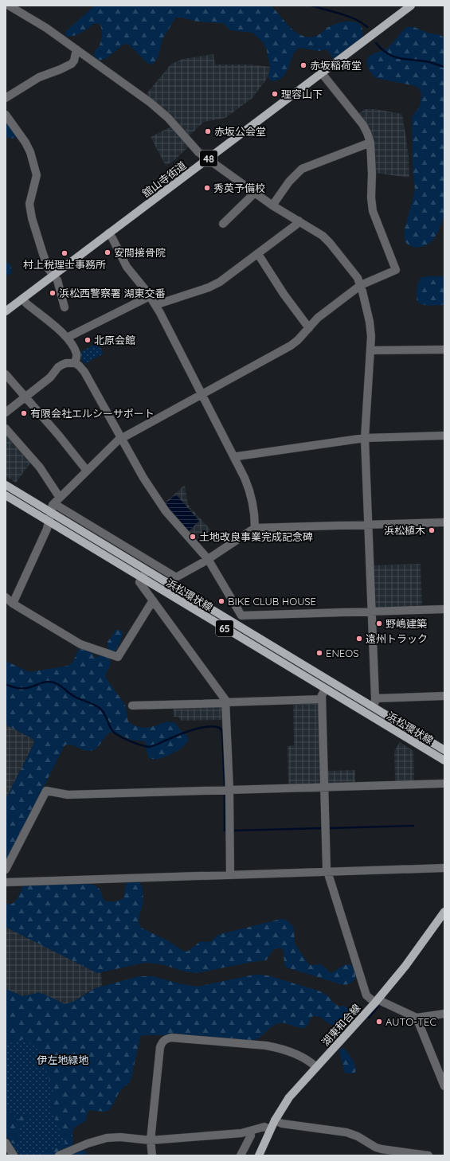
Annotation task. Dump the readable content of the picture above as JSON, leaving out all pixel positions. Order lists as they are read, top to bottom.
{
  "streets": {
    "main road": [
      "48",
      "舘山寺街道",
      "浜松環状線",
      "65",
      "湖東和合線"
    ]
  },
  "parks": ["伊左地緑地"],
  "places": [
    "赤坂稲荷堂",
    "理容山下",
    "赤坂公会堂",
    "秀英予備校",
    "安間接骨院",
    "村上税理士事務所",
    "浜松西警察署 湖東交番",
    "北原会館",
    "有限会社エルシーサポート",
    "浜松植木",
    "土地改良事業完成記念碑",
    "BIKE CLUB HOUSE",
    "野嶋建築",
    "遠州トラック",
    "ENEOS",
    "AUTO-TEC"
  ]
}
